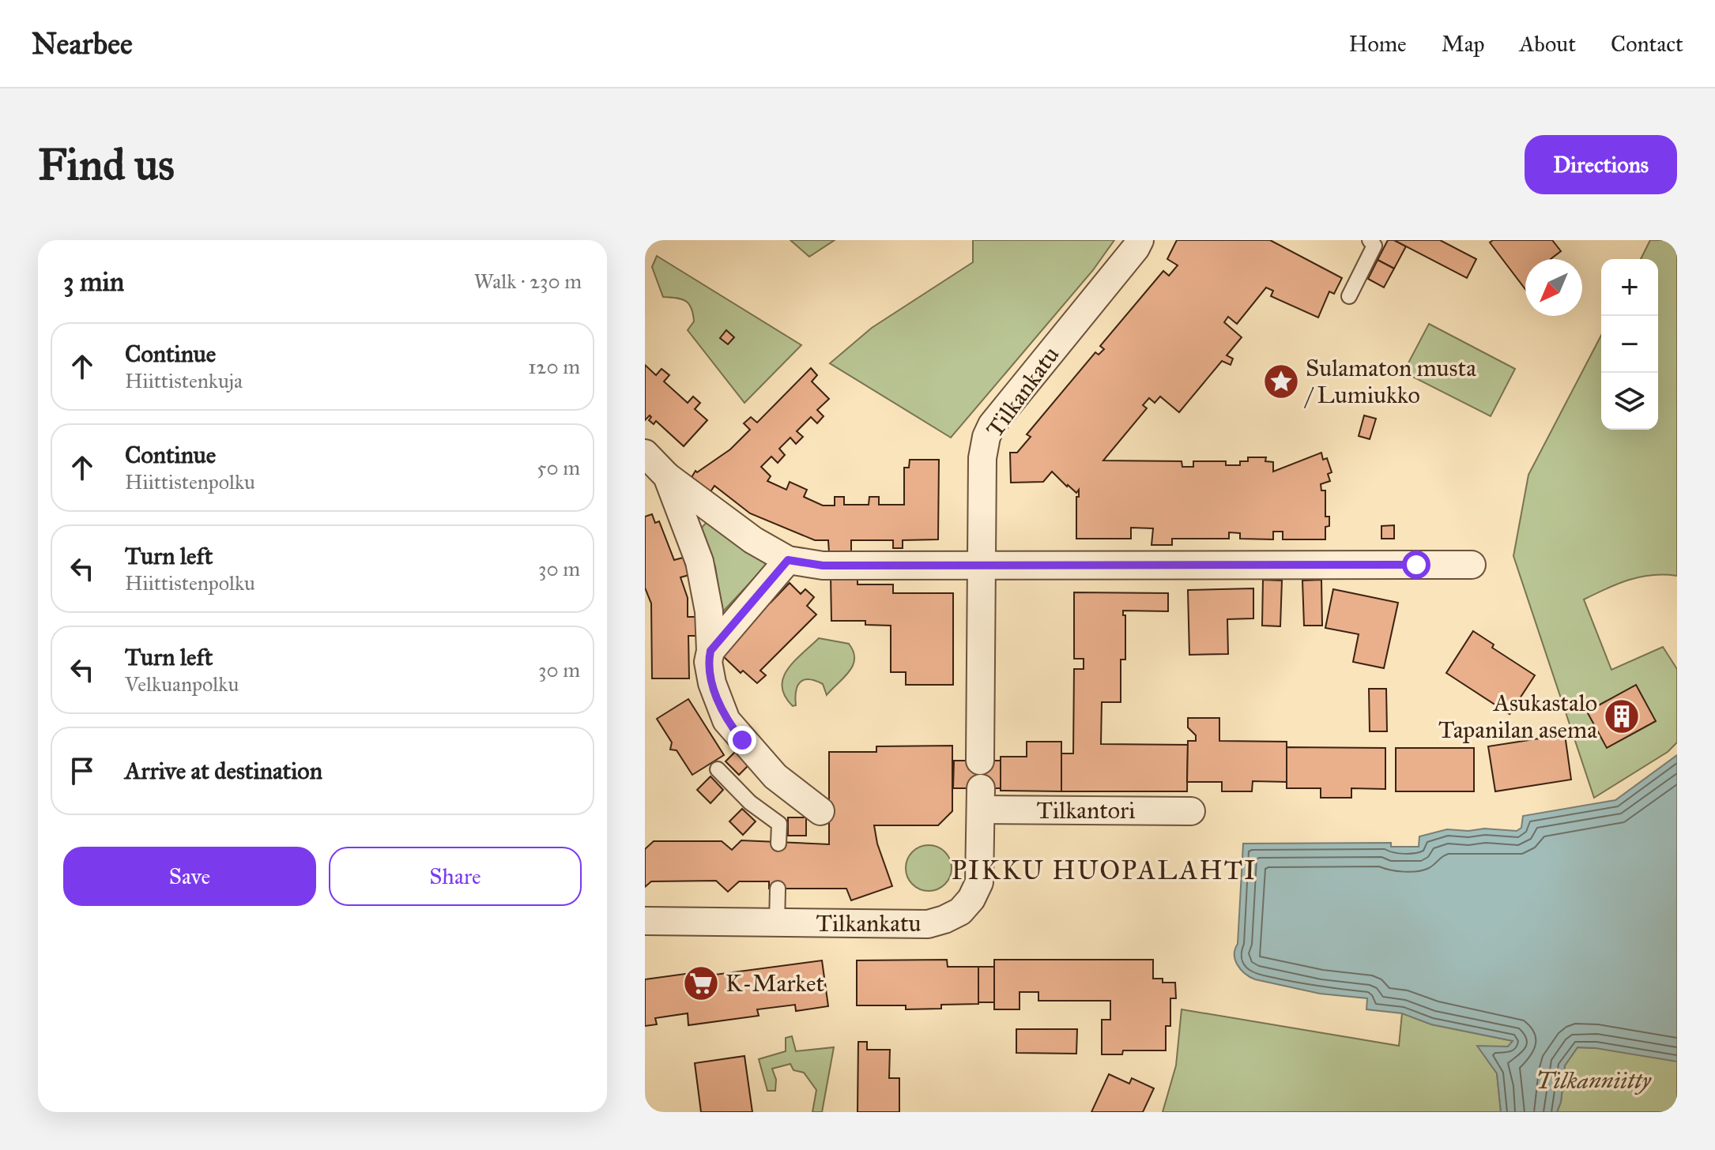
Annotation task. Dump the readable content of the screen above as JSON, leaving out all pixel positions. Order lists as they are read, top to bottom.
{
  "streets": {
    "street": ["Tilkankatu", "Tilkantori"]
  },
  "crossings": [
    ["Tilkankatu", "Tilkantori"]
  ],
  "districts": ["PIKKU HUOPALAHTI"],
  "parks": ["Tilkanniitty"],
  "places": {
    "place": ["Sulamaton musta / Lumiukko"],
    "building": ["Asukastalo Tapanilan asema"],
    "supermarket": ["K-Market"]
  },
  "north": "bottom left",
  "page": {
    "header": "Nearbee",
    "nav": [
      "Home",
      "Map",
      "About",
      "Contact"
    ],
    "buttons": [
      "Directions",
      ["Save", "Share"]
    ],
    "title": "Find us",
    "heading": ["3 min", "Walk · 230 m"],
    "map_buttons": ["+", "−"],
    "list": [
      ["Continue", "Hiittistenkuja", "120 m"],
      ["Continue", "Hiittistenpolku", "50 m"],
      ["Turn left", "Hiittistenpolku", "30 m"],
      ["Turn left", "Velkuanpolku", "30 m"],
      "Arrive at destination"
    ]
  }
}
